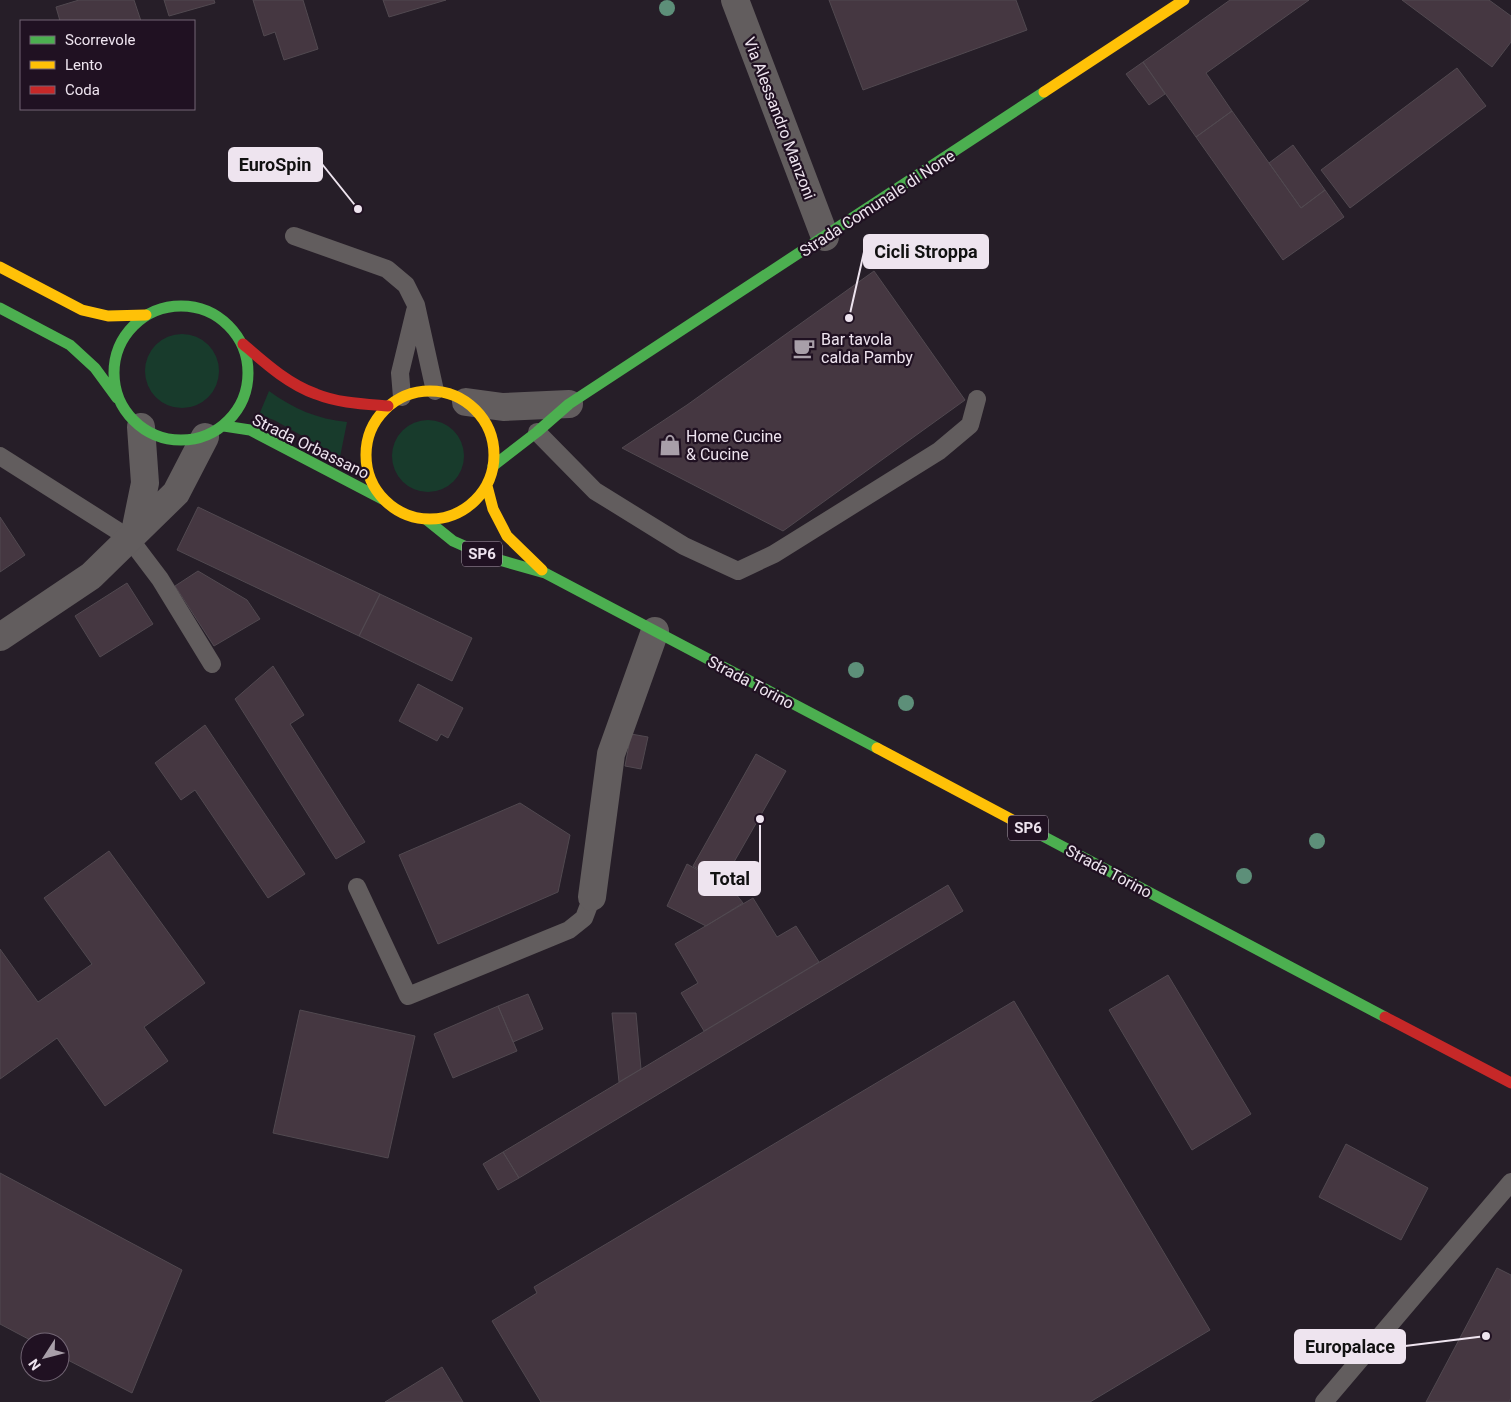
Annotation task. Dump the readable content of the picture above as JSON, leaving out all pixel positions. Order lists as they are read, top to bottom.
{
  "streets": {
    "main road": [
      "Strada Comunale di None",
      "Strada Orbassano",
      "SP6",
      "Strada Torino"
    ],
    "street": ["Via Alessandro Manzoni"]
  },
  "crossings": [
    ["Via Alessandro Manzoni", "Strada Comunale di None"],
    ["Strada Comunale di None", "Strada Orbassano"],
    ["Strada Comunale di None", "Strada Torino"],
    ["Strada Orbassano", "Strada Torino"]
  ],
  "places": {
    "other": [
      "EuroSpin",
      "Cicli Stroppa",
      "Total",
      "Europalace"
    ],
    "cafe": ["Bar tavola calda Pamby"],
    "shop": ["Home Cucine & Cucine"]
  },
  "legend": ["Scorrevole", "Lento", "Coda"],
  "north": "bottom left"
}
